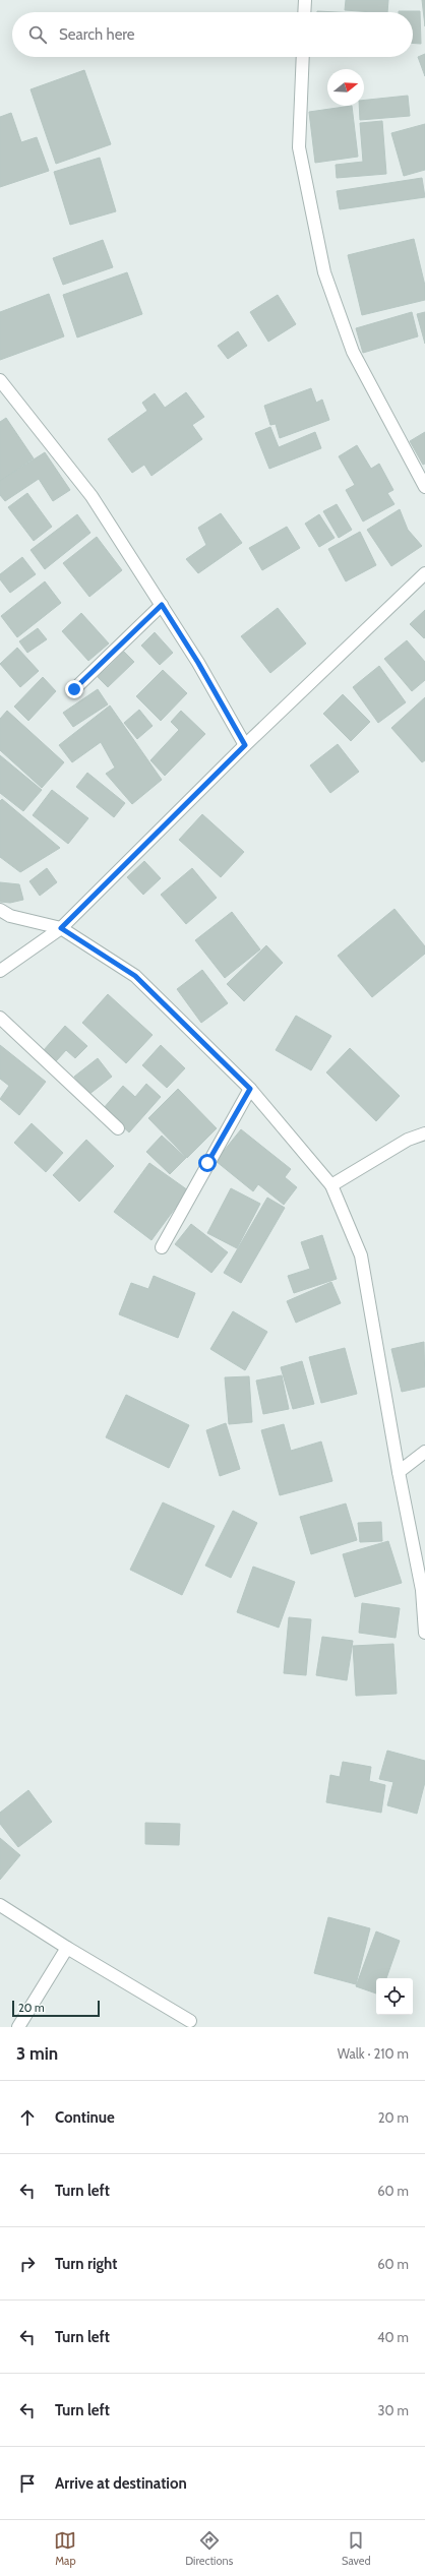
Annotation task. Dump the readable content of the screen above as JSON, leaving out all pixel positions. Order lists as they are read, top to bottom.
{
  "scale_bar": "20 m",
  "north": "right",
  "page": {
    "search": "Search here",
    "scale": "20 m",
    "heading": ["3 min", "Walk · 210 m"],
    "list": [
      ["Continue", "20 m"],
      ["Turn left", "60 m"],
      ["Turn right", "60 m"],
      ["Turn left", "40 m"],
      ["Turn left", "30 m"],
      "Arrive at destination"
    ],
    "nav": ["Map", "Directions", "Saved"]
  }
}
